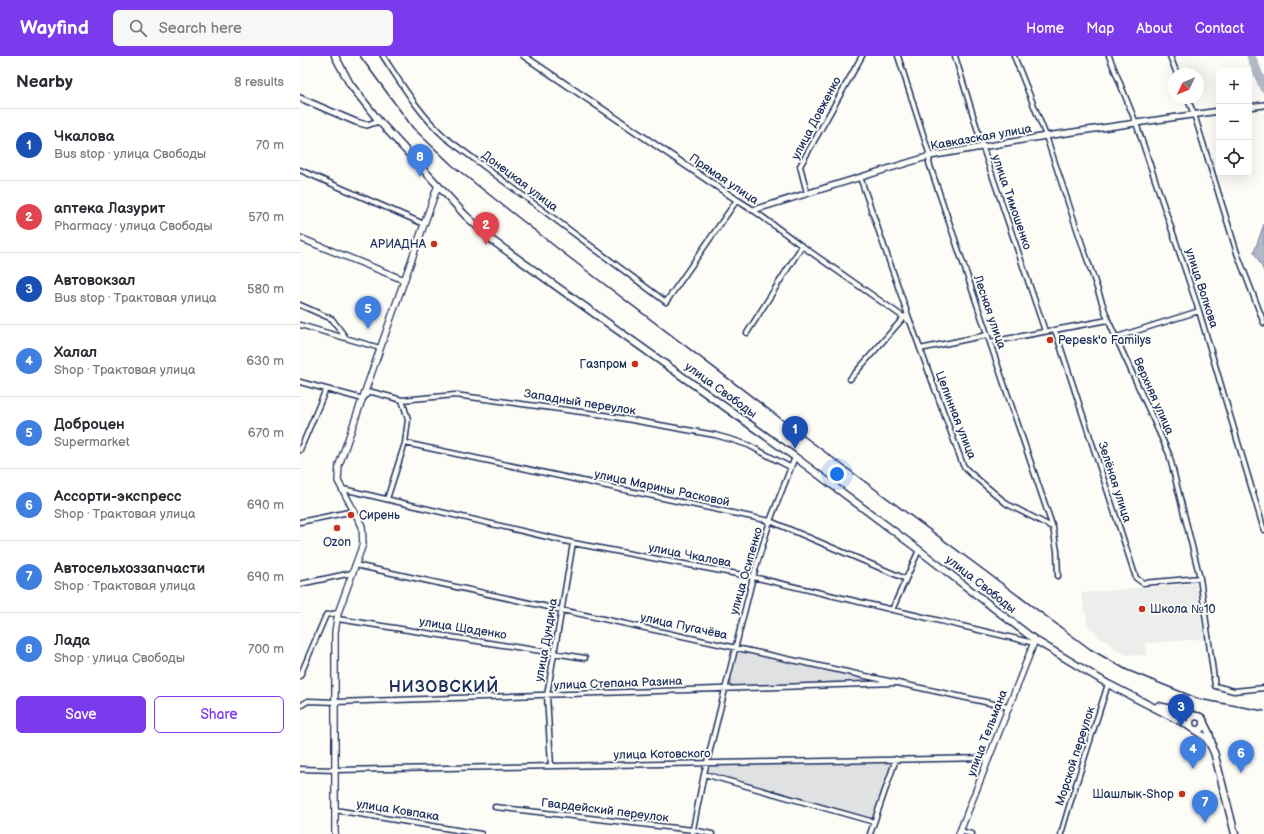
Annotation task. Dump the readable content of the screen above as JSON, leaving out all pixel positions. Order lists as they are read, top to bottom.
{
  "streets": {
    "main road": ["улица Свободы", "улица Тельмана"],
    "street": [
      "улица Довженко",
      "Кавказская улица",
      "Прямая улица",
      "Донецкая улица",
      "улица Тимошенко",
      "улица Волкова",
      "Лесная улица",
      "Верхняя улица",
      "Западный переулок",
      "Целинная улица",
      "Зелёная улица",
      "улица Марины Расковой",
      "улица Чкалова",
      "улица Осипенко",
      "улица Пугачёва",
      "улица Щаденко",
      "улица Дундича",
      "улица Степана Разина",
      "улица Котовского",
      "Морской переулок",
      "улица Ковпака",
      "Гвардейский переулок"
    ]
  },
  "crossings": [
    ["улица Довженко", "Кавказская улица"],
    ["Кавказская улица", "Прямая улица"],
    ["Кавказская улица", "улица Тимошенко"],
    ["Кавказская улица", "улица Волкова"],
    ["Кавказская улица", "Лесная улица"],
    ["Кавказская улица", "Верхняя улица"],
    ["Прямая улица", "Донецкая улица"],
    ["Прямая улица", "Целинная улица"],
    ["Лесная улица", "Целинная улица"],
    ["улица Свободы", "улица Чкалова"],
    ["улица Свободы", "улица Осипенко"],
    ["улица Свободы", "улица Тельмана"],
    ["улица Свободы", "Морской переулок"],
    ["Верхняя улица", "Зелёная улица"],
    ["Западный переулок", "улица Осипенко"],
    ["улица Марины Расковой", "улица Осипенко"],
    ["улица Чкалова", "улица Осипенко"],
    ["улица Чкалова", "улица Дундича"],
    ["улица Чкалова", "улица Тельмана"],
    ["улица Осипенко", "улица Пугачёва"],
    ["улица Осипенко", "улица Степана Разина"],
    ["улица Осипенко", "улица Котовского"],
    ["улица Осипенко", "Гвардейский переулок"],
    ["улица Пугачёва", "улица Дундича"],
    ["улица Пугачёва", "улица Степана Разина"],
    ["улица Пугачёва", "улица Тельмана"],
    ["улица Щаденко", "улица Дундича"],
    ["улица Дундича", "улица Степана Разина"],
    ["улица Дундича", "улица Котовского"],
    ["улица Тельмана", "улица Котовского"]
  ],
  "districts": ["НИЗОВСКИЙ"],
  "places": [
    "АРИАДНА",
    "Pepesk'o Familys",
    "Газпром",
    "Сирень",
    "Ozon",
    "Школа №10",
    "Шашлык-Shop"
  ],
  "north": "bottom left",
  "page": {
    "header": "Wayfind",
    "search": "Search here",
    "nav": [
      "Home",
      "Map",
      "About",
      "Contact"
    ],
    "heading": ["Nearby", "8 results"],
    "map_buttons": ["+", "−"],
    "list": [
      {
        "mark": "1",
        "name": "Чкалова",
        "note": "Bus stop · улица Свободы",
        "value": "70 m"
      },
      {
        "mark": "2",
        "name": "аптека Лазурит",
        "note": "Pharmacy · улица Свободы",
        "value": "570 m"
      },
      {
        "mark": "3",
        "name": "Автовокзал",
        "note": "Bus stop · Трактовая улица",
        "value": "580 m"
      },
      {
        "mark": "4",
        "name": "Халал",
        "note": "Shop · Трактовая улица",
        "value": "630 m"
      },
      {
        "mark": "5",
        "name": "Доброцен",
        "note": "Supermarket",
        "value": "670 m"
      },
      {
        "mark": "6",
        "name": "Ассорти-экспресс",
        "note": "Shop · Трактовая улица",
        "value": "690 m"
      },
      {
        "mark": "7",
        "name": "Автосельхоззапчасти",
        "note": "Shop · Трактовая улица",
        "value": "690 m"
      },
      {
        "mark": "8",
        "name": "Лада",
        "note": "Shop · улица Свободы",
        "value": "700 m"
      }
    ],
    "pins": [
      "8",
      "2",
      "5",
      "1",
      "3",
      "4",
      "6",
      "7"
    ],
    "buttons": ["Save", "Share"]
  }
}
